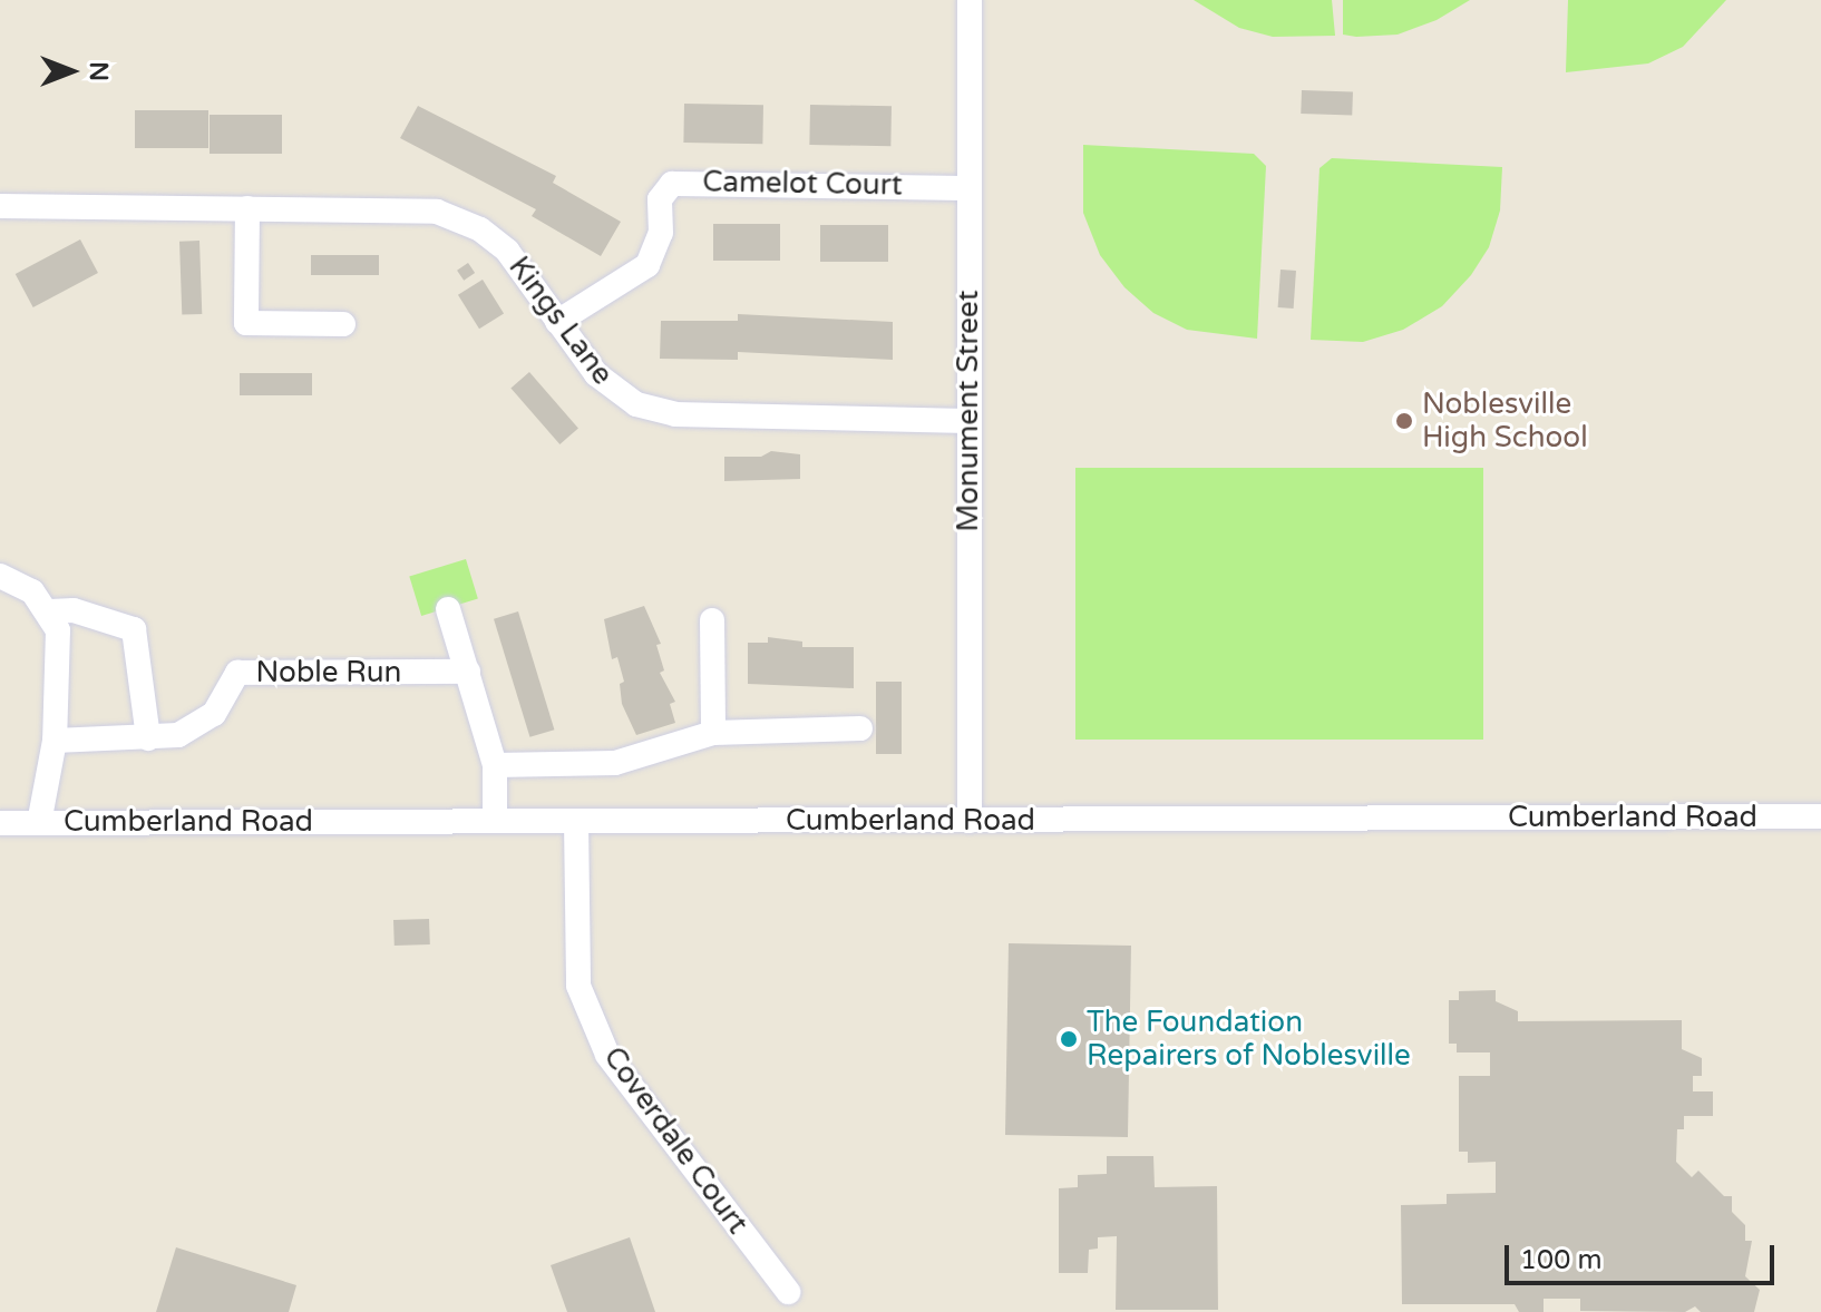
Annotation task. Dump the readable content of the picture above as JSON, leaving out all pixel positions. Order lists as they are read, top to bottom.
{
  "streets": {
    "street": [
      "Camelot Court",
      "Kings Lane",
      "Monument Street",
      "Noble Run",
      "Cumberland Road",
      "Coverdale Court"
    ]
  },
  "crossings": [
    ["Camelot Court", "Kings Lane"],
    ["Camelot Court", "Monument Street"],
    ["Kings Lane", "Monument Street"],
    ["Monument Street", "Cumberland Road"],
    ["Cumberland Road", "Coverdale Court"]
  ],
  "places": ["Noblesville High School", "The Foundation Repairers of Noblesville"],
  "scale_bar": "100 m",
  "north": "right"
}
